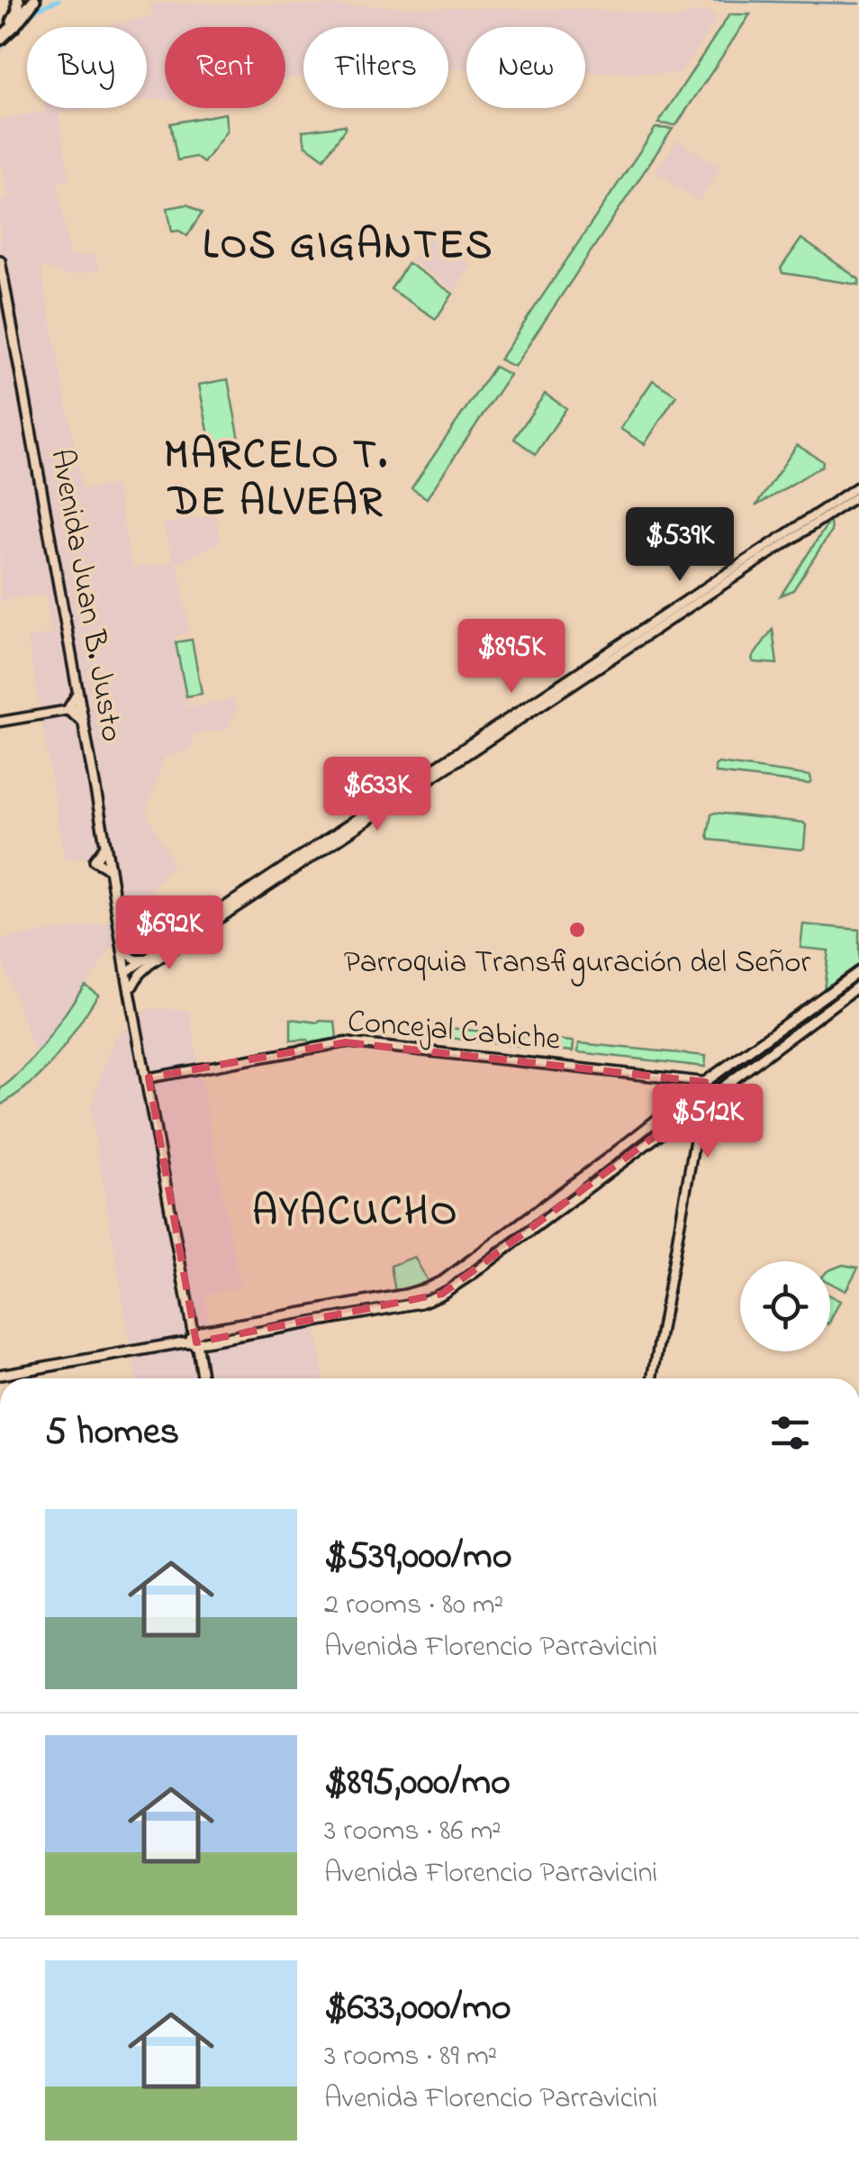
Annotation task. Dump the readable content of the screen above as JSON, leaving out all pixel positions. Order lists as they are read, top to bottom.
{
  "streets": {
    "main road": ["Avenida Juan B. Justo", "Concejal Cabiche"]
  },
  "crossings": [
    ["Avenida Juan B. Justo", "Concejal Cabiche"]
  ],
  "districts": ["LOS GIGANTES", "MARCELO T. DE ALVEAR", "AYACUCHO"],
  "places": ["Parroquia Transfiguración del Señor"],
  "page": {
    "chip": [
      "Buy",
      "Rent",
      "Filters",
      "New"
    ],
    "price": [
      "$539K",
      "$895K",
      "$633K",
      "$692K",
      "$512K"
    ],
    "heading": "5 homes",
    "list": [
      {
        "name": "$539,000/mo",
        "note": "2 rooms · 80 m² · Avenida Florencio Parravicini"
      },
      {
        "name": "$895,000/mo",
        "note": "3 rooms · 86 m² · Avenida Florencio Parravicini"
      },
      {
        "name": "$633,000/mo",
        "note": "3 rooms · 89 m² · Avenida Florencio Parravicini"
      }
    ]
  }
}
